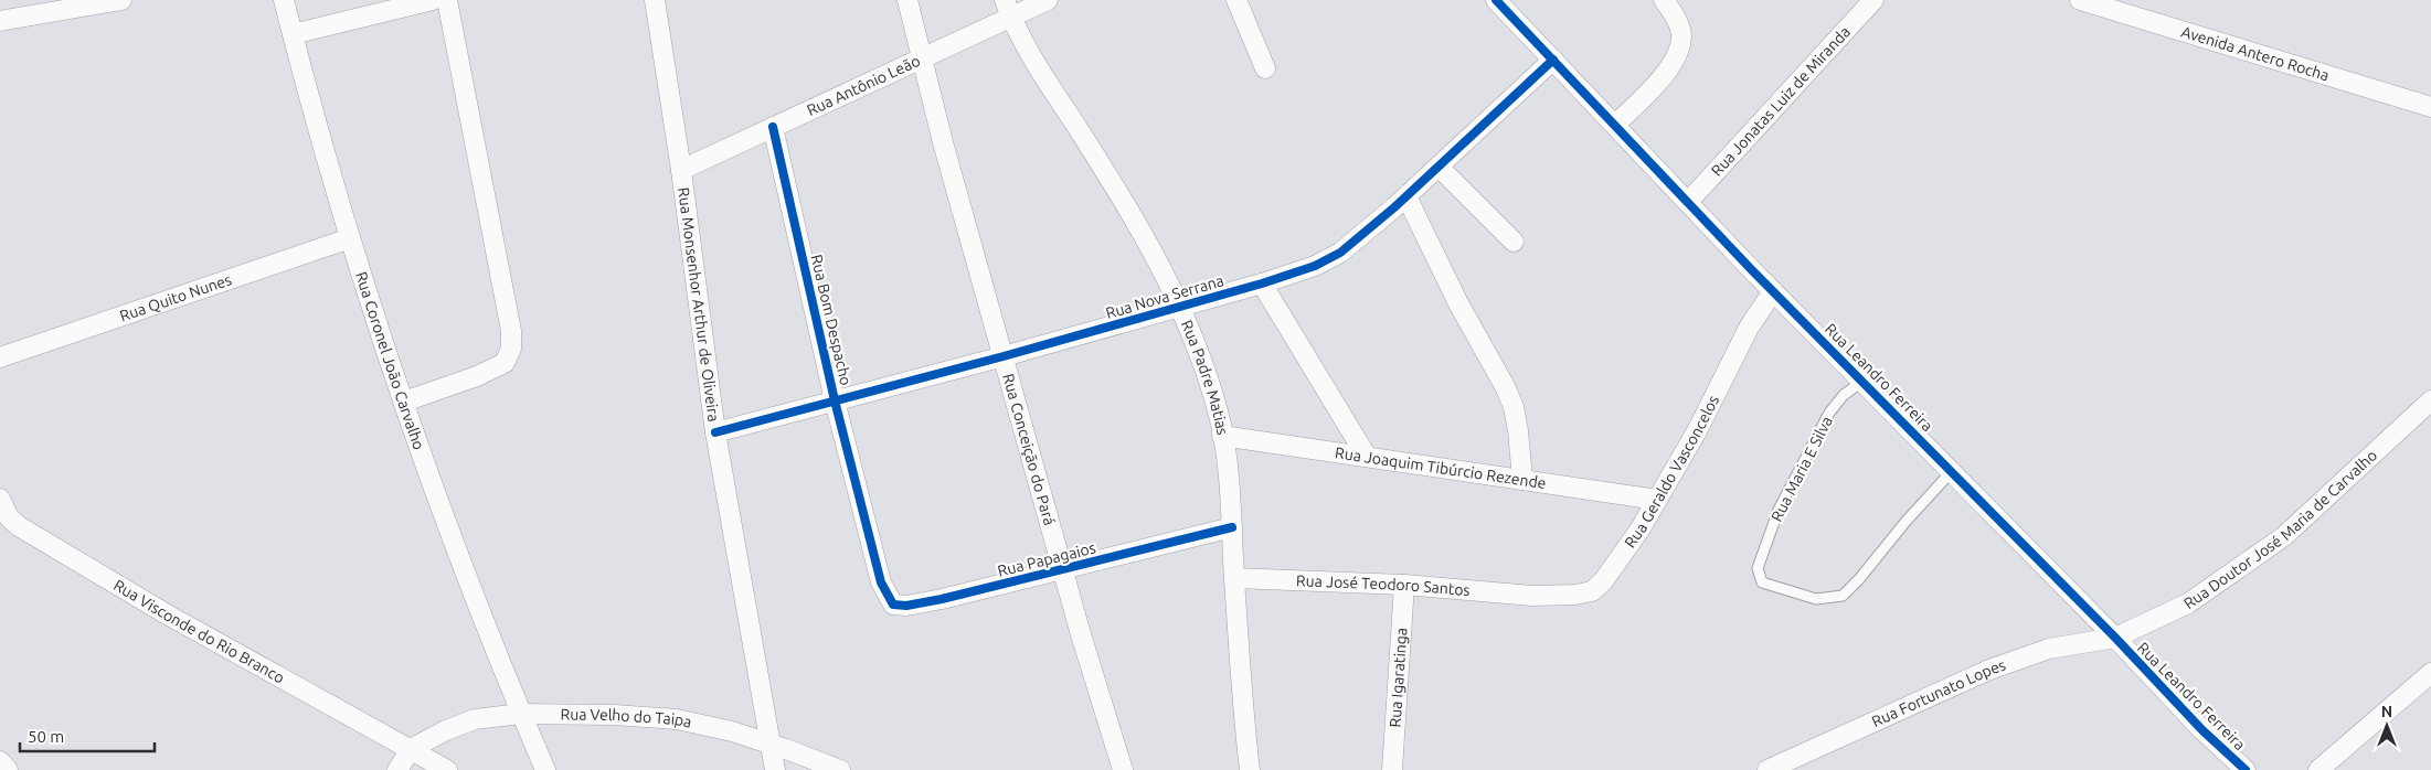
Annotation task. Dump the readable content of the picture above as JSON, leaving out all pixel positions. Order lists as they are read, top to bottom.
{
  "streets": {
    "street": [
      "Avenida Antero Rocha",
      "Rua Antônio Leão",
      "Rua Jonatas Luiz de Miranda",
      "Rua Nova Serrana",
      "Rua Quito Nunes",
      "Rua Monsenhor Arthur de Oliveira",
      "Rua Bom Despacho",
      "Rua Coronel João Carvalho",
      "Rua Leandro Ferreira",
      "Rua Padre Matias",
      "Rua Conceição do Pará",
      "Rua Joaquim Tibúrcio Rezende",
      "Rua Geraldo Vasconcelos",
      "Rua Doutor José Maria de Carvalho",
      "Rua Papagaios",
      "Rua José Teodoro Santos",
      "Rua Visconde do Rio Branco",
      "Rua Igaratinga",
      "Rua Fortunato Lopes",
      "Rua Velho do Taipa"
    ],
    "lane": ["Rua Maria E Silva"]
  },
  "crossings": [
    ["Rua Antônio Leão", "Rua Monsenhor Arthur de Oliveira"],
    ["Rua Antônio Leão", "Rua Bom Despacho"],
    ["Rua Antônio Leão", "Rua Padre Matias"],
    ["Rua Antônio Leão", "Rua Conceição do Pará"],
    ["Rua Jonatas Luiz de Miranda", "Rua Leandro Ferreira"],
    ["Rua Nova Serrana", "Rua Monsenhor Arthur de Oliveira"],
    ["Rua Nova Serrana", "Rua Bom Despacho"],
    ["Rua Nova Serrana", "Rua Leandro Ferreira"],
    ["Rua Nova Serrana", "Rua Padre Matias"],
    ["Rua Nova Serrana", "Rua Conceição do Pará"],
    ["Rua Quito Nunes", "Rua Coronel João Carvalho"],
    ["Rua Monsenhor Arthur de Oliveira", "Rua Velho do Taipa"],
    ["Rua Bom Despacho", "Rua Papagaios"],
    ["Rua Coronel João Carvalho", "Rua Velho do Taipa"],
    ["Rua Leandro Ferreira", "Rua Maria E Silva"],
    ["Rua Leandro Ferreira", "Rua Geraldo Vasconcelos"],
    ["Rua Leandro Ferreira", "Rua Doutor José Maria de Carvalho"],
    ["Rua Leandro Ferreira", "Rua Fortunato Lopes"],
    ["Rua Padre Matias", "Rua Joaquim Tibúrcio Rezende"],
    ["Rua Padre Matias", "Rua Papagaios"],
    ["Rua Padre Matias", "Rua José Teodoro Santos"],
    ["Rua Conceição do Pará", "Rua Papagaios"],
    ["Rua Joaquim Tibúrcio Rezende", "Rua Geraldo Vasconcelos"],
    ["Rua Geraldo Vasconcelos", "Rua José Teodoro Santos"],
    ["Rua Doutor José Maria de Carvalho", "Rua Fortunato Lopes"],
    ["Rua José Teodoro Santos", "Rua Igaratinga"],
    ["Rua Visconde do Rio Branco", "Rua Velho do Taipa"]
  ],
  "scale_bar": "50 m",
  "north": "top"
}
